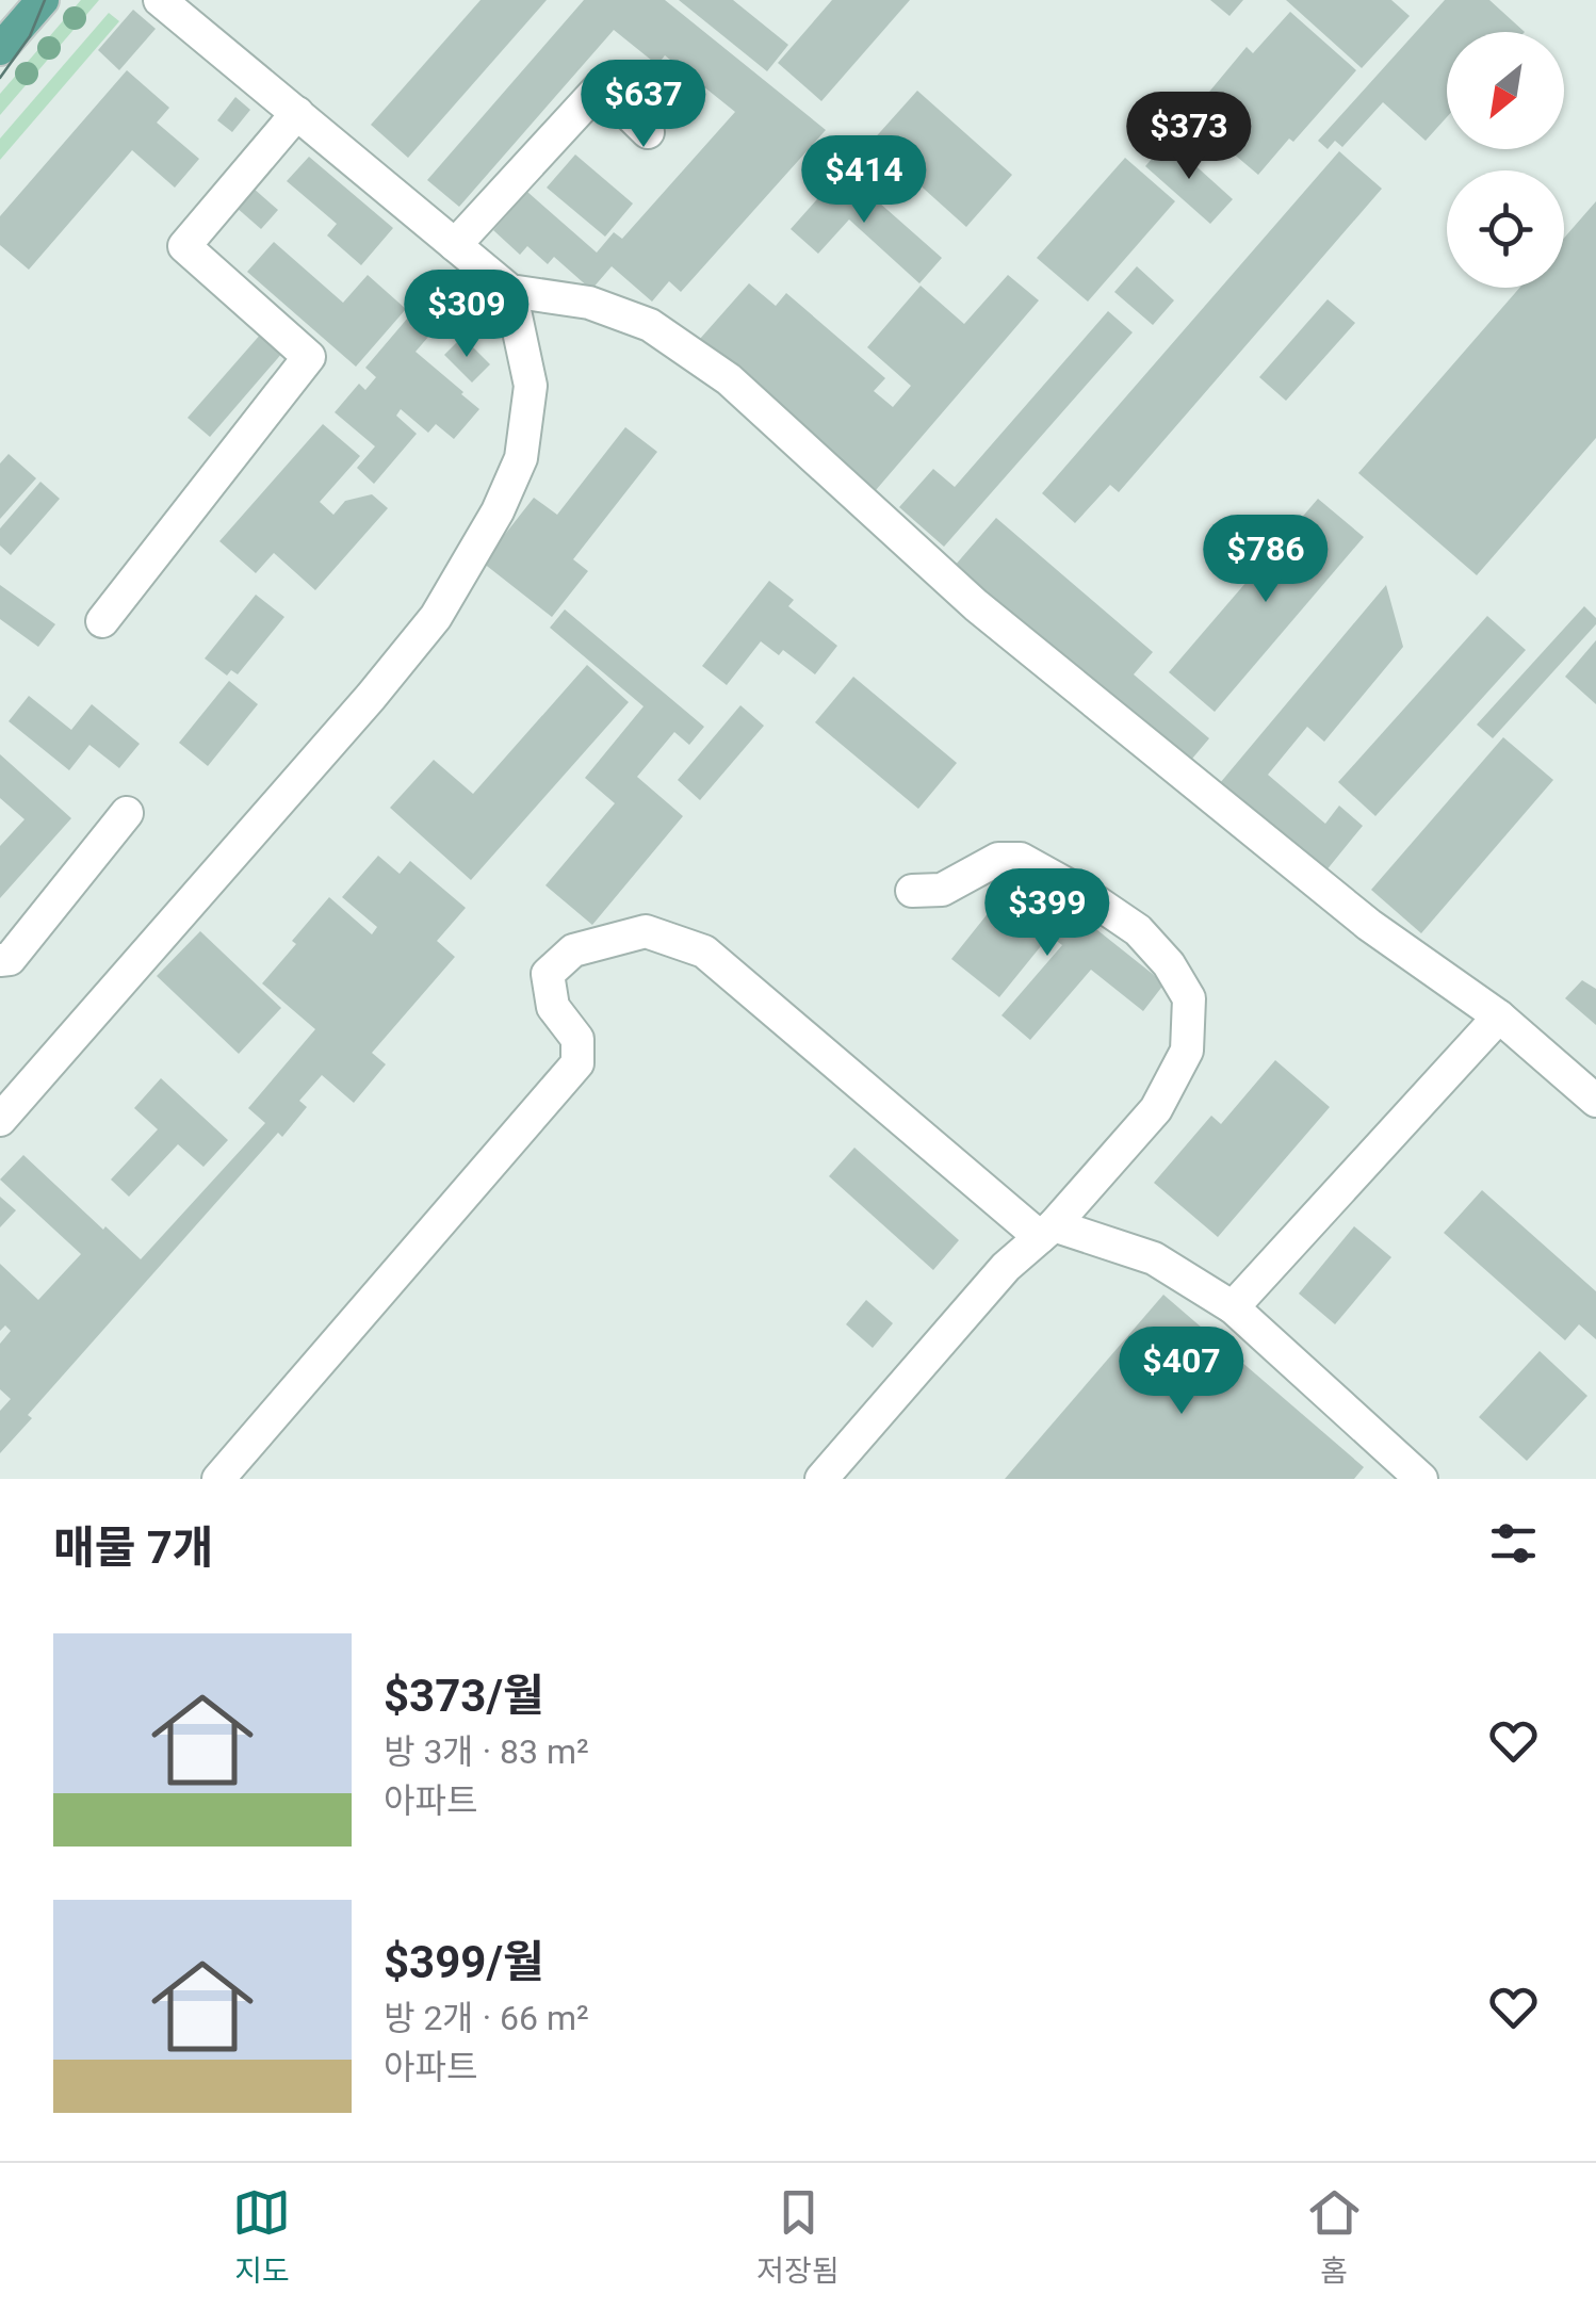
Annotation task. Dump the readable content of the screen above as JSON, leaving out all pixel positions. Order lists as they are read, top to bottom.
{
  "north": "bottom left",
  "page": {
    "price": [
      "$637",
      "$373",
      "$414",
      "$309",
      "$786",
      "$399",
      "$407"
    ],
    "heading": "매물 7개",
    "list": [
      {
        "name": "$373/월",
        "note": "방 3개 · 83 m² · 아파트"
      },
      {
        "name": "$399/월",
        "note": "방 2개 · 66 m² · 아파트"
      }
    ],
    "tabs": ["지도", "저장됨", "홈"]
  }
}
